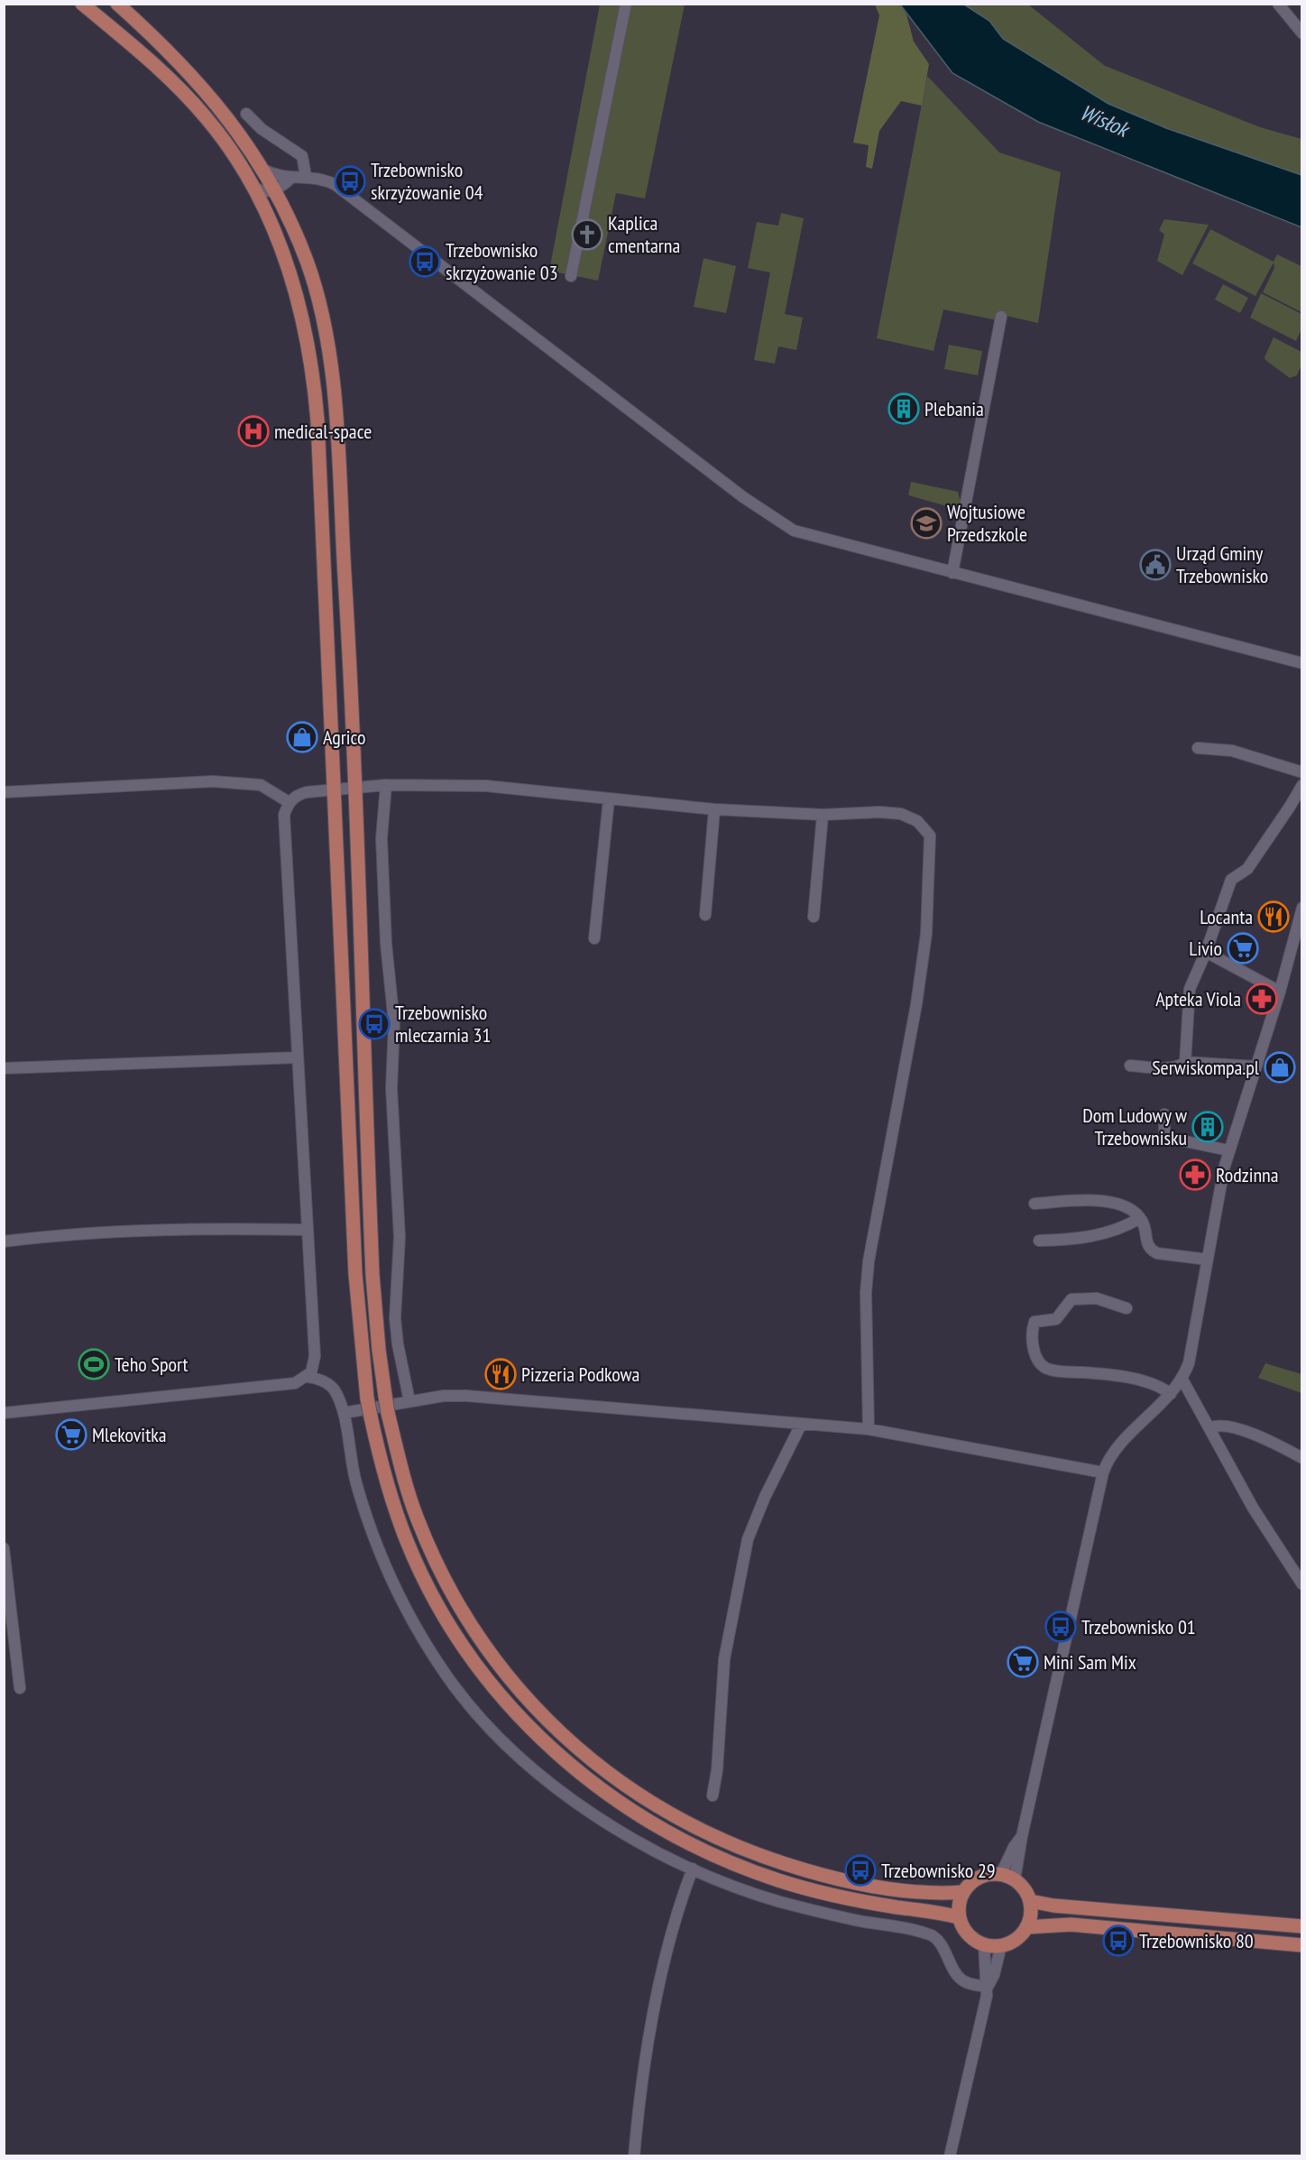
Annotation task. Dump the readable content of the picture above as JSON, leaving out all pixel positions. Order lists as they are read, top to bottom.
{
  "water": ["Wisłok"],
  "places": {
    "bus stop": [
      "Trzebownisko skrzyżowanie 04",
      "Trzebownisko skrzyżowanie 03",
      "Trzebownisko mleczarnia 31",
      "Trzebownisko 01",
      "Trzebownisko 29",
      "Trzebownisko 80"
    ],
    "church": ["Kaplica cmentarna"],
    "building": ["Plebania", "Dom Ludowy w Trzebownisku"],
    "hospital": ["medical-space"],
    "school or university": ["Wojtusiowe Przedszkole"],
    "public building": ["Urząd Gminy Trzebownisko"],
    "shop": ["Agrico", "Serwiskompa.pl"],
    "restaurant": ["Locanta", "Pizzeria Podkowa"],
    "supermarket": ["Livio", "Mlekovitka", "Mini Sam Mix"],
    "pharmacy": ["Apteka Viola", "Rodzinna"],
    "sports": ["Teho Sport"]
  }
}
